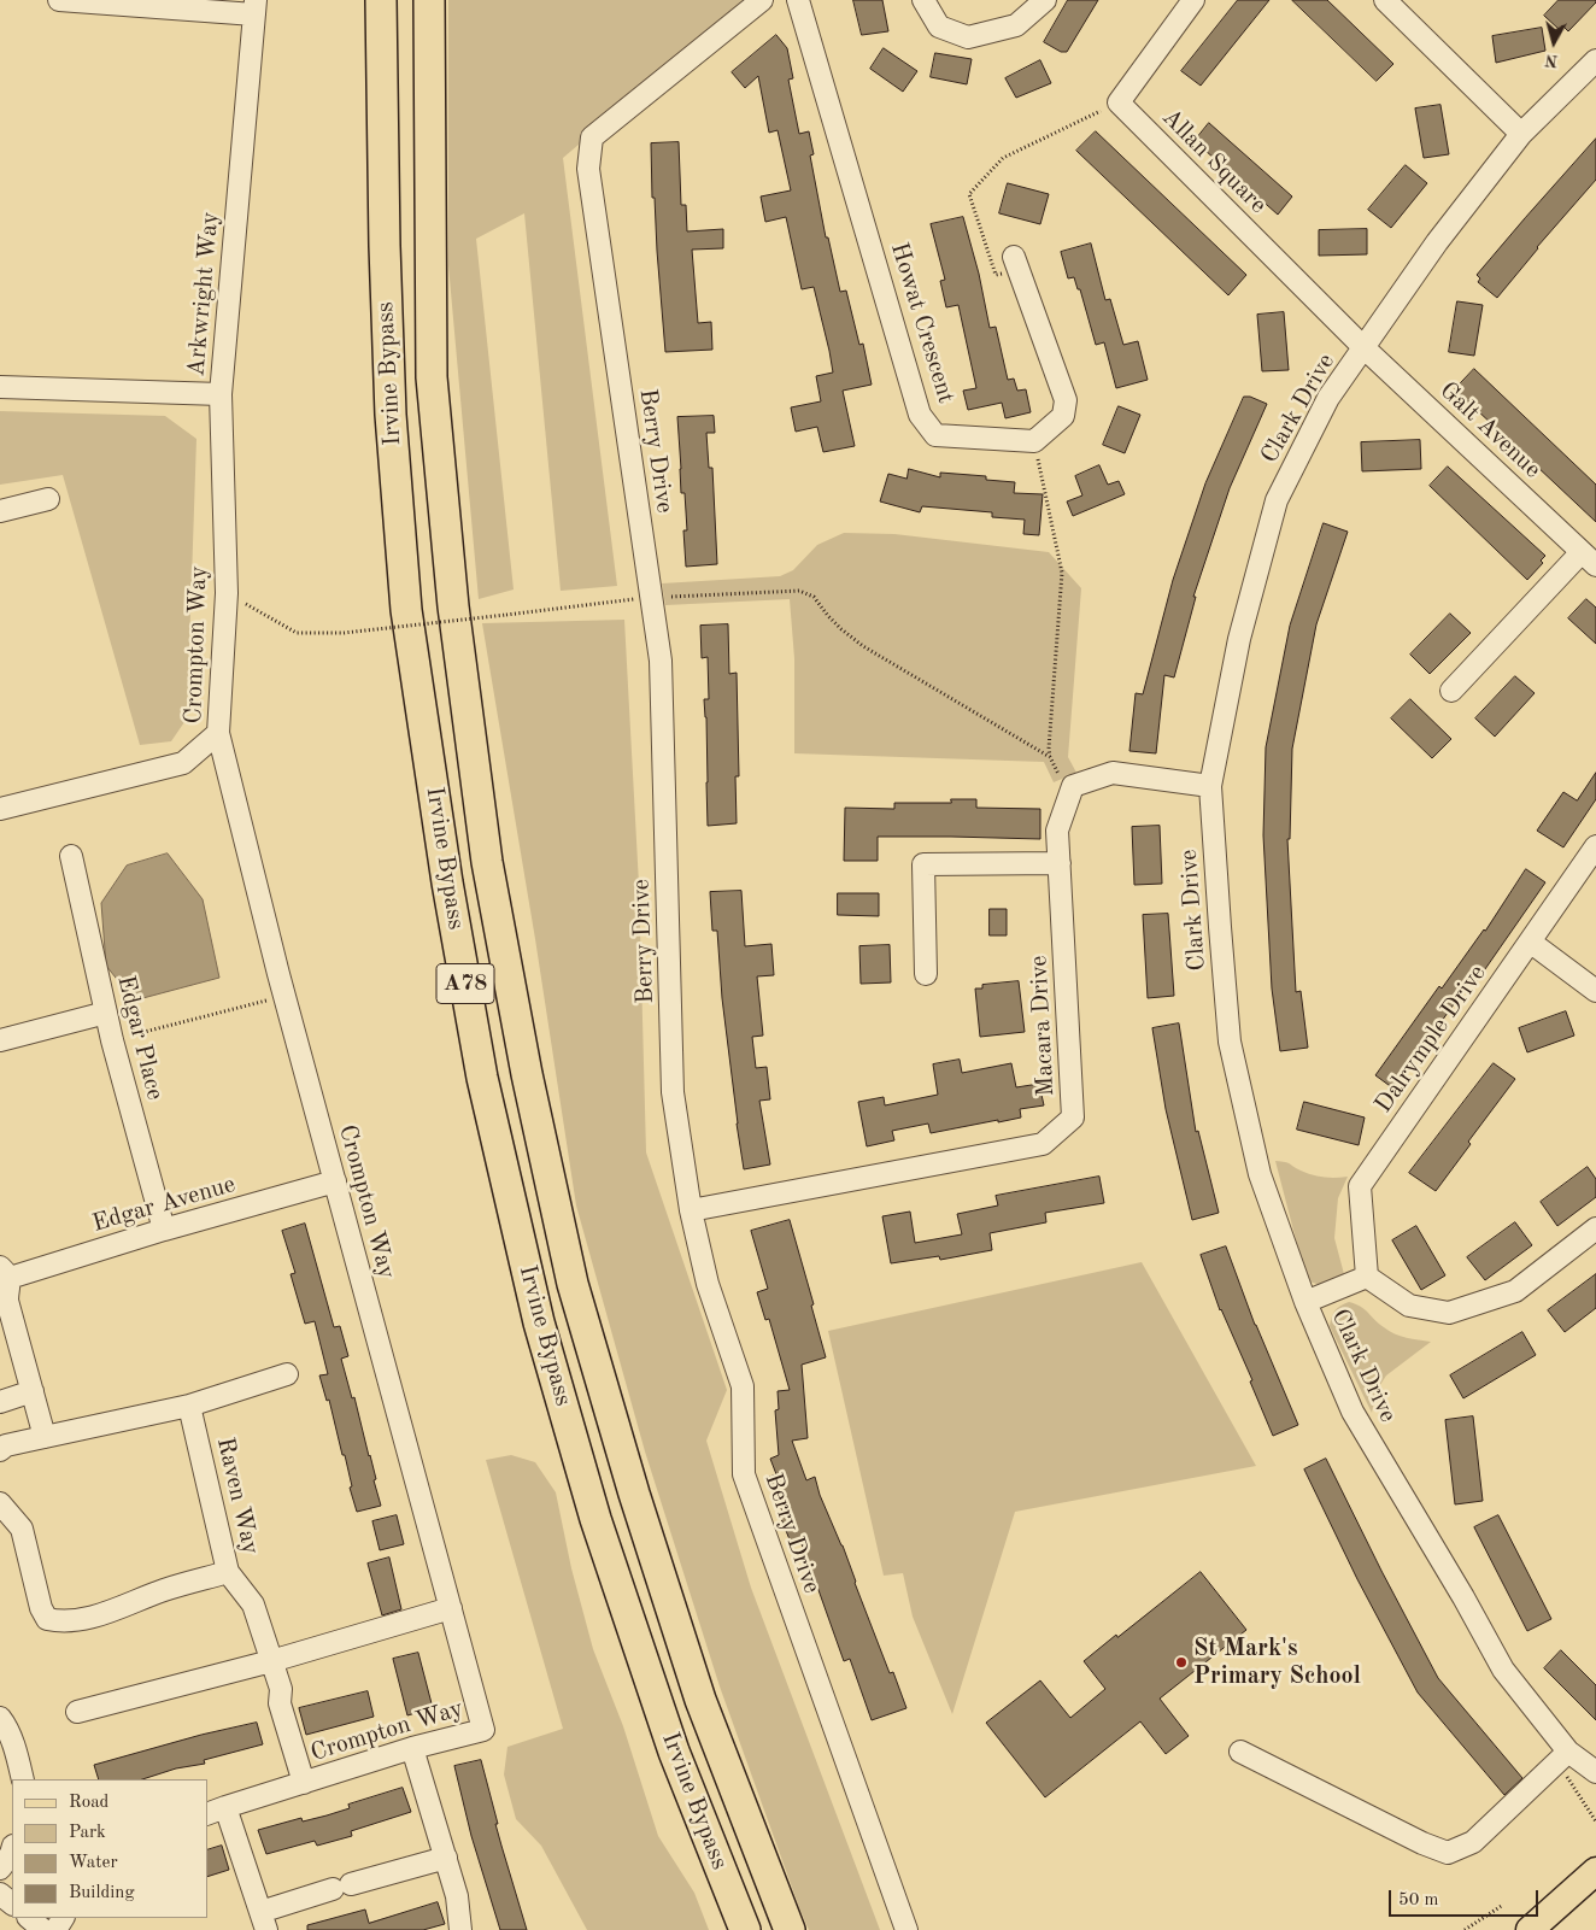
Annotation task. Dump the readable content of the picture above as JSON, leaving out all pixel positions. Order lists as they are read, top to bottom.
{
  "streets": {
    "highway": ["Irvine Bypass", "A78"],
    "street": [
      "Allan Square",
      "Arkwright Way",
      "Howat Crescent",
      "Clark Drive",
      "Galt Avenue",
      "Berry Drive",
      "Crompton Way",
      "Macara Drive",
      "Edgar Place",
      "Dalrymple Drive",
      "Edgar Avenue",
      "Raven Way"
    ]
  },
  "crossings": [
    ["Allan Square", "Clark Drive"],
    ["Allan Square", "Galt Avenue"],
    ["Arkwright Way", "Crompton Way"],
    ["Clark Drive", "Galt Avenue"],
    ["Berry Drive", "Macara Drive"],
    ["Crompton Way", "Edgar Avenue"],
    ["Crompton Way", "Raven Way"],
    ["Edgar Place", "Edgar Avenue"]
  ],
  "places": ["St Mark's Primary School"],
  "legend": [
    "Road",
    "Park",
    "Water",
    "Building"
  ],
  "scale_bar": "50 m",
  "north": "bottom"
}
